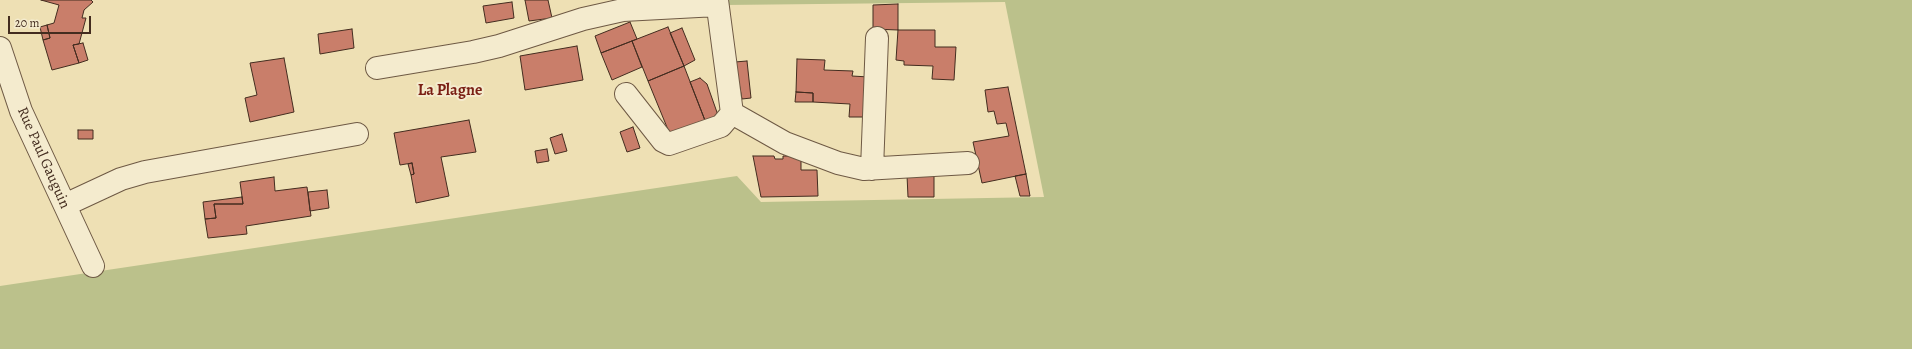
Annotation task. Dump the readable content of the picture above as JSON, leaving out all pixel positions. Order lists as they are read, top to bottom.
{
  "streets": {
    "street": ["Rue Paul Gauguin"]
  },
  "districts": ["La Plagne"],
  "scale_bar": "20 m"
}
